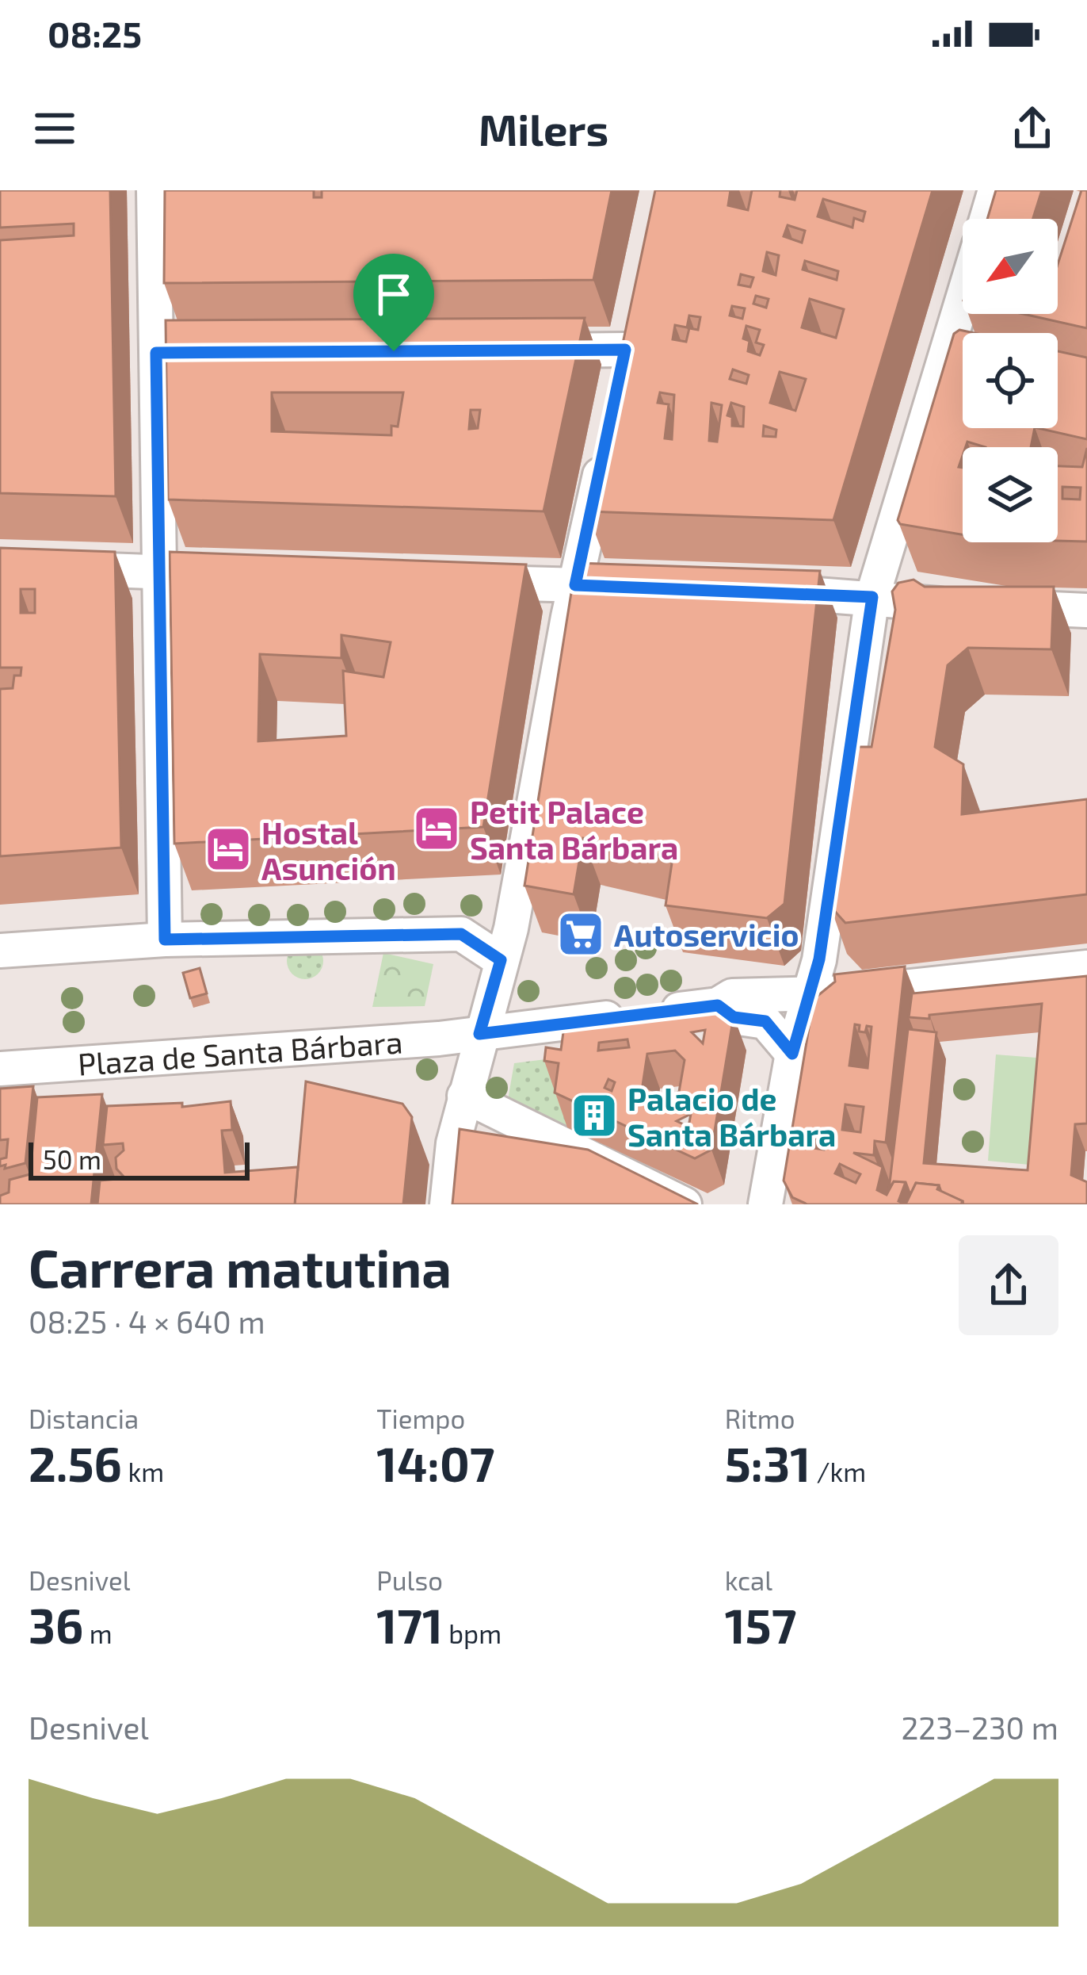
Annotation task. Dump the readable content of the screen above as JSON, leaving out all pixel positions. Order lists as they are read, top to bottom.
{
  "streets": {
    "street": ["Plaza de Santa Bárbara"]
  },
  "places": {
    "hotel": ["Petit Palace Santa Bárbara", "Hostal Asunción"],
    "supermarket": ["Autoservicio"],
    "building": ["Palacio de Santa Bárbara"]
  },
  "scale_bar": "50 m",
  "north": "bottom left",
  "page": {
    "status": "08:25",
    "header": "Milers",
    "scale": "50 m",
    "heading": ["Carrera matutina", "08:25 · 4 × 640 m"],
    "stats": [
      ["Distancia", "2.56 km"],
      ["Tiempo", "14:07"],
      ["Ritmo", "5:31 /km"],
      ["Desnivel", "36 m"],
      ["Pulso", "171 bpm"],
      ["kcal", "157"]
    ],
    "chart": ["Desnivel", "223–230 m"]
  }
}
